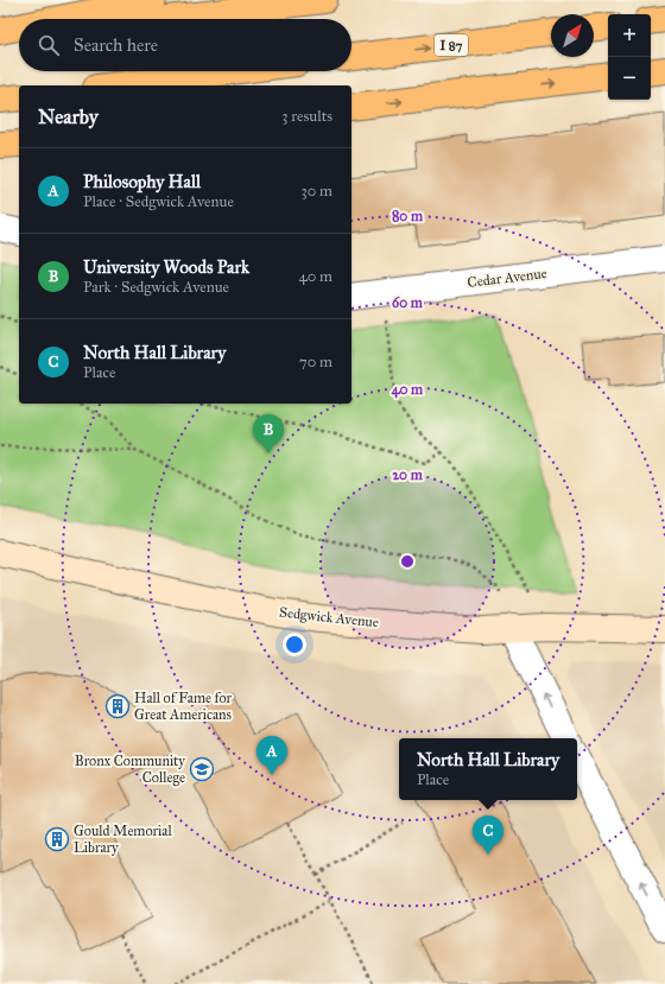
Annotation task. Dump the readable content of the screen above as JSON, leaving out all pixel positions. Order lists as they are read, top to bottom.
{
  "streets": {
    "highway": ["I 87"],
    "main road": ["Sedgwick Avenue"],
    "street": ["Cedar Avenue"]
  },
  "places": {
    "building": ["Hall of Fame for Great Americans", "Gould Memorial Library"],
    "school or university": ["Bronx Community College"]
  },
  "north": "top right",
  "page": {
    "map_buttons": ["+", "−"],
    "search": "Search here",
    "heading": ["Nearby", "3 results"],
    "list": [
      {
        "mark": "A",
        "name": "Philosophy Hall",
        "note": "Place · Sedgwick Avenue",
        "value": "30 m"
      },
      {
        "mark": "B",
        "name": "University Woods Park",
        "note": "Park · Sedgwick Avenue",
        "value": "40 m"
      },
      {
        "mark": "C",
        "name": "North Hall Library",
        "note": "Place",
        "value": "70 m"
      }
    ],
    "pins": ["B", "A", "C"],
    "popup": ["North Hall Library", "Place"]
  },
  "rings": [
    "80 m",
    "60 m",
    "40 m",
    "20 m"
  ]
}
